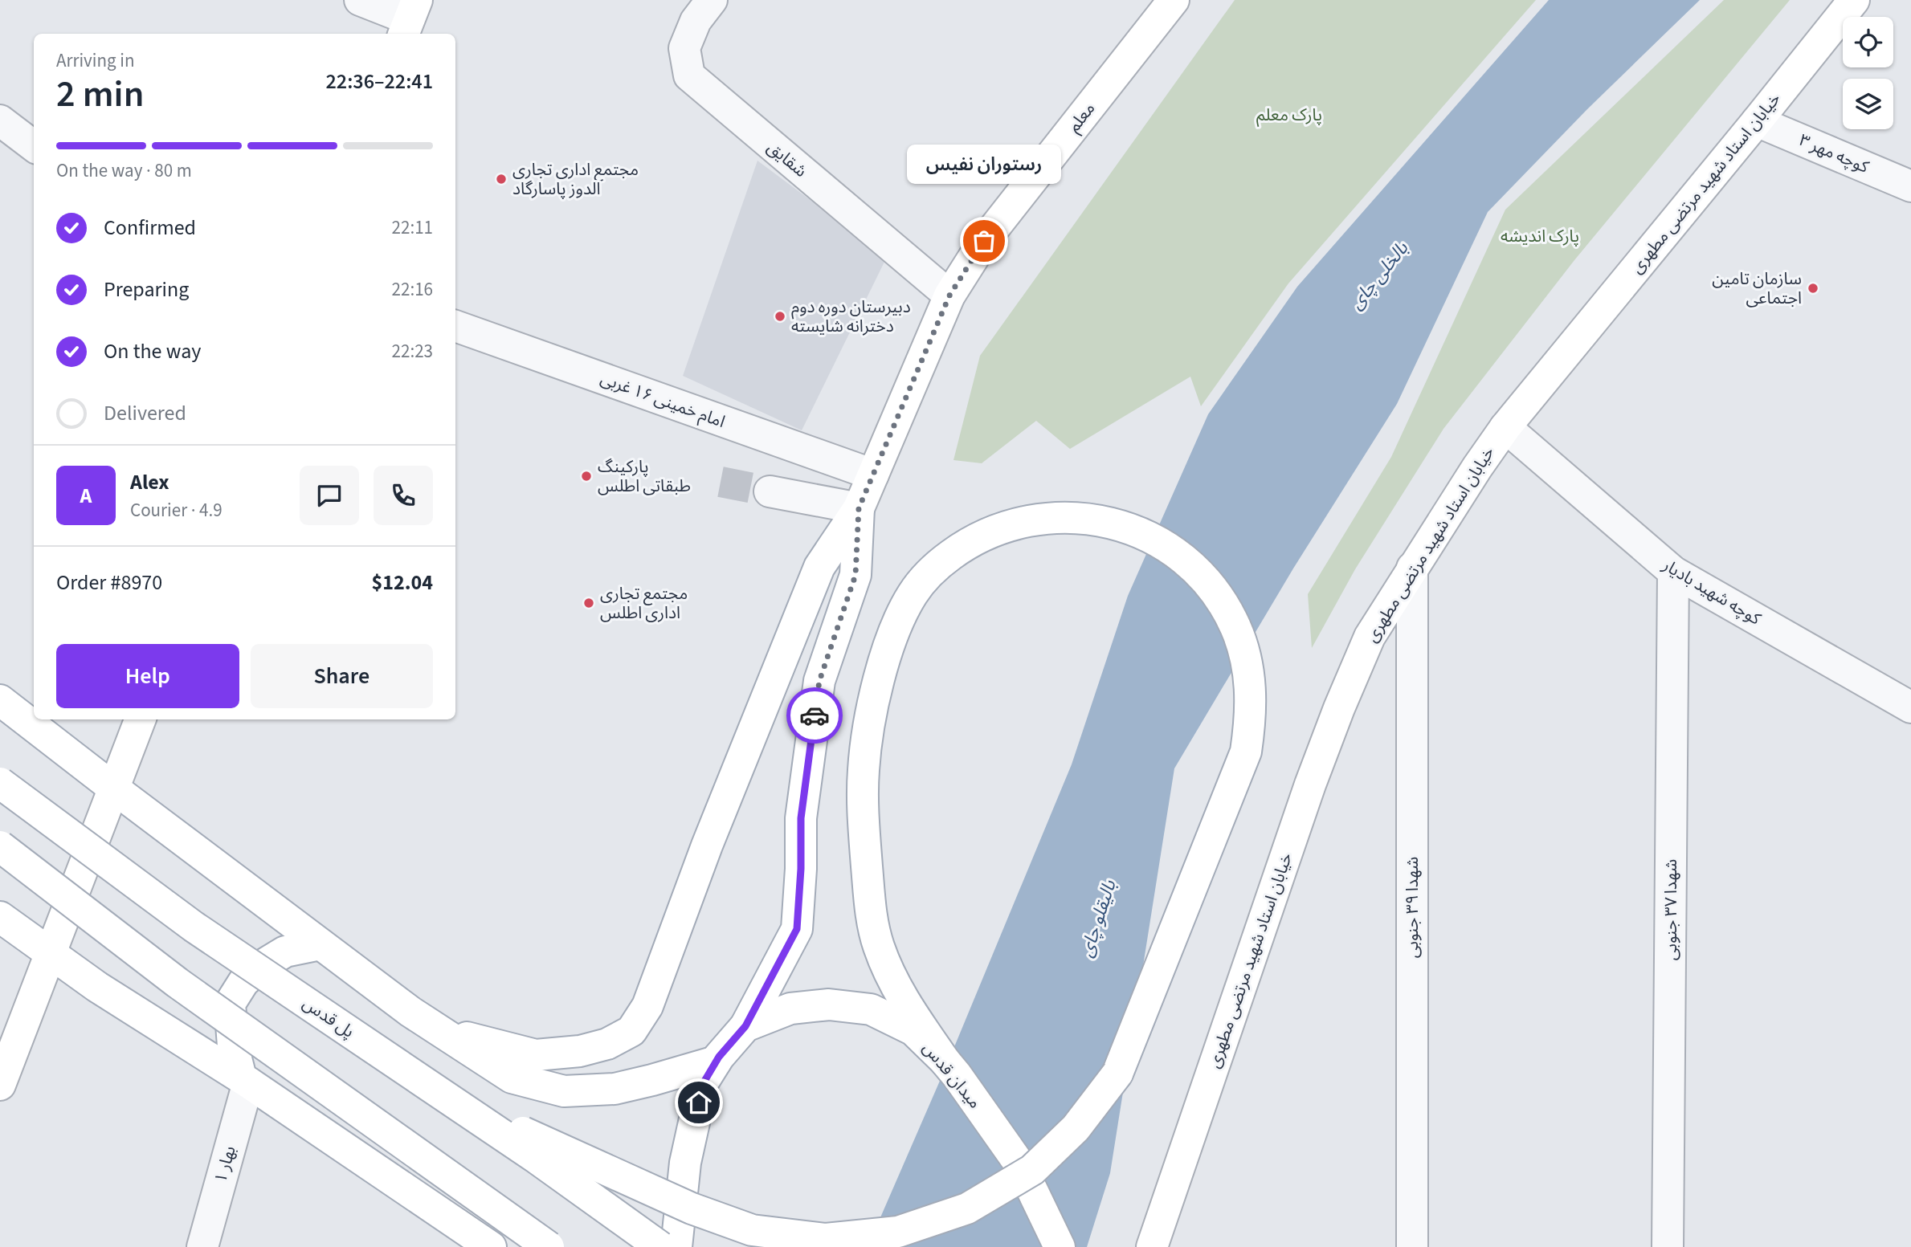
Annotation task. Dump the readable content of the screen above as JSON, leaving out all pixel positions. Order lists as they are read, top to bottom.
{
  "streets": {
    "main road": [
      "معلم",
      "خیابان استاد شهید مرتضی مطهری",
      "پل قدس",
      "میدان قدس"
    ],
    "street": [
      "کوچه مهر ۳",
      "شقایق",
      "امام خمینی ۱۶ غربی",
      "کوچه شهید بادیار",
      "شهدا ۳۹ جنوبی",
      "شهدا ۳۷ جنوبی",
      "بهار ۱"
    ]
  },
  "crossings": [
    ["معلم", "شقایق"],
    ["معلم", "امام خمینی ۱۶ غربی"],
    ["کوچه مهر ۳", "خیابان استاد شهید مرتضی مطهری"],
    ["خیابان استاد شهید مرتضی مطهری", "کوچه شهید بادیار"],
    ["خیابان استاد شهید مرتضی مطهری", "شهدا ۳۹ جنوبی"],
    ["کوچه شهید بادیار", "شهدا ۳۷ جنوبی"]
  ],
  "water": ["بالخلی چای", "بالیقلو چای"],
  "parks": ["پارک معلم", "پارک اندیشه"],
  "places": [
    "مجتمع اداری تجاری الدوز پاسارگاد",
    "رستوران نفیس",
    "سازمان تامین اجتماعی",
    "دبیرستان دوره دوم دخترانه شایسته",
    "پارکینگ طبقاتی اطلس",
    "مجتمع تجاری اداری اطلس"
  ],
  "page": {
    "heading": ["2 min", "Arriving in", "22:36–22:41"],
    "panel": [
      "Alex",
      "Courier · 4.9",
      "Order #8970",
      "$12.04"
    ],
    "bar": "On the way · 80 m",
    "bubble": "رستوران نفیس",
    "list": [
      ["Confirmed", "22:11"],
      ["Preparing", "22:16"],
      ["On the way", "22:23"],
      "Delivered"
    ],
    "round": "A",
    "buttons": ["Help", "Share"]
  }
}
